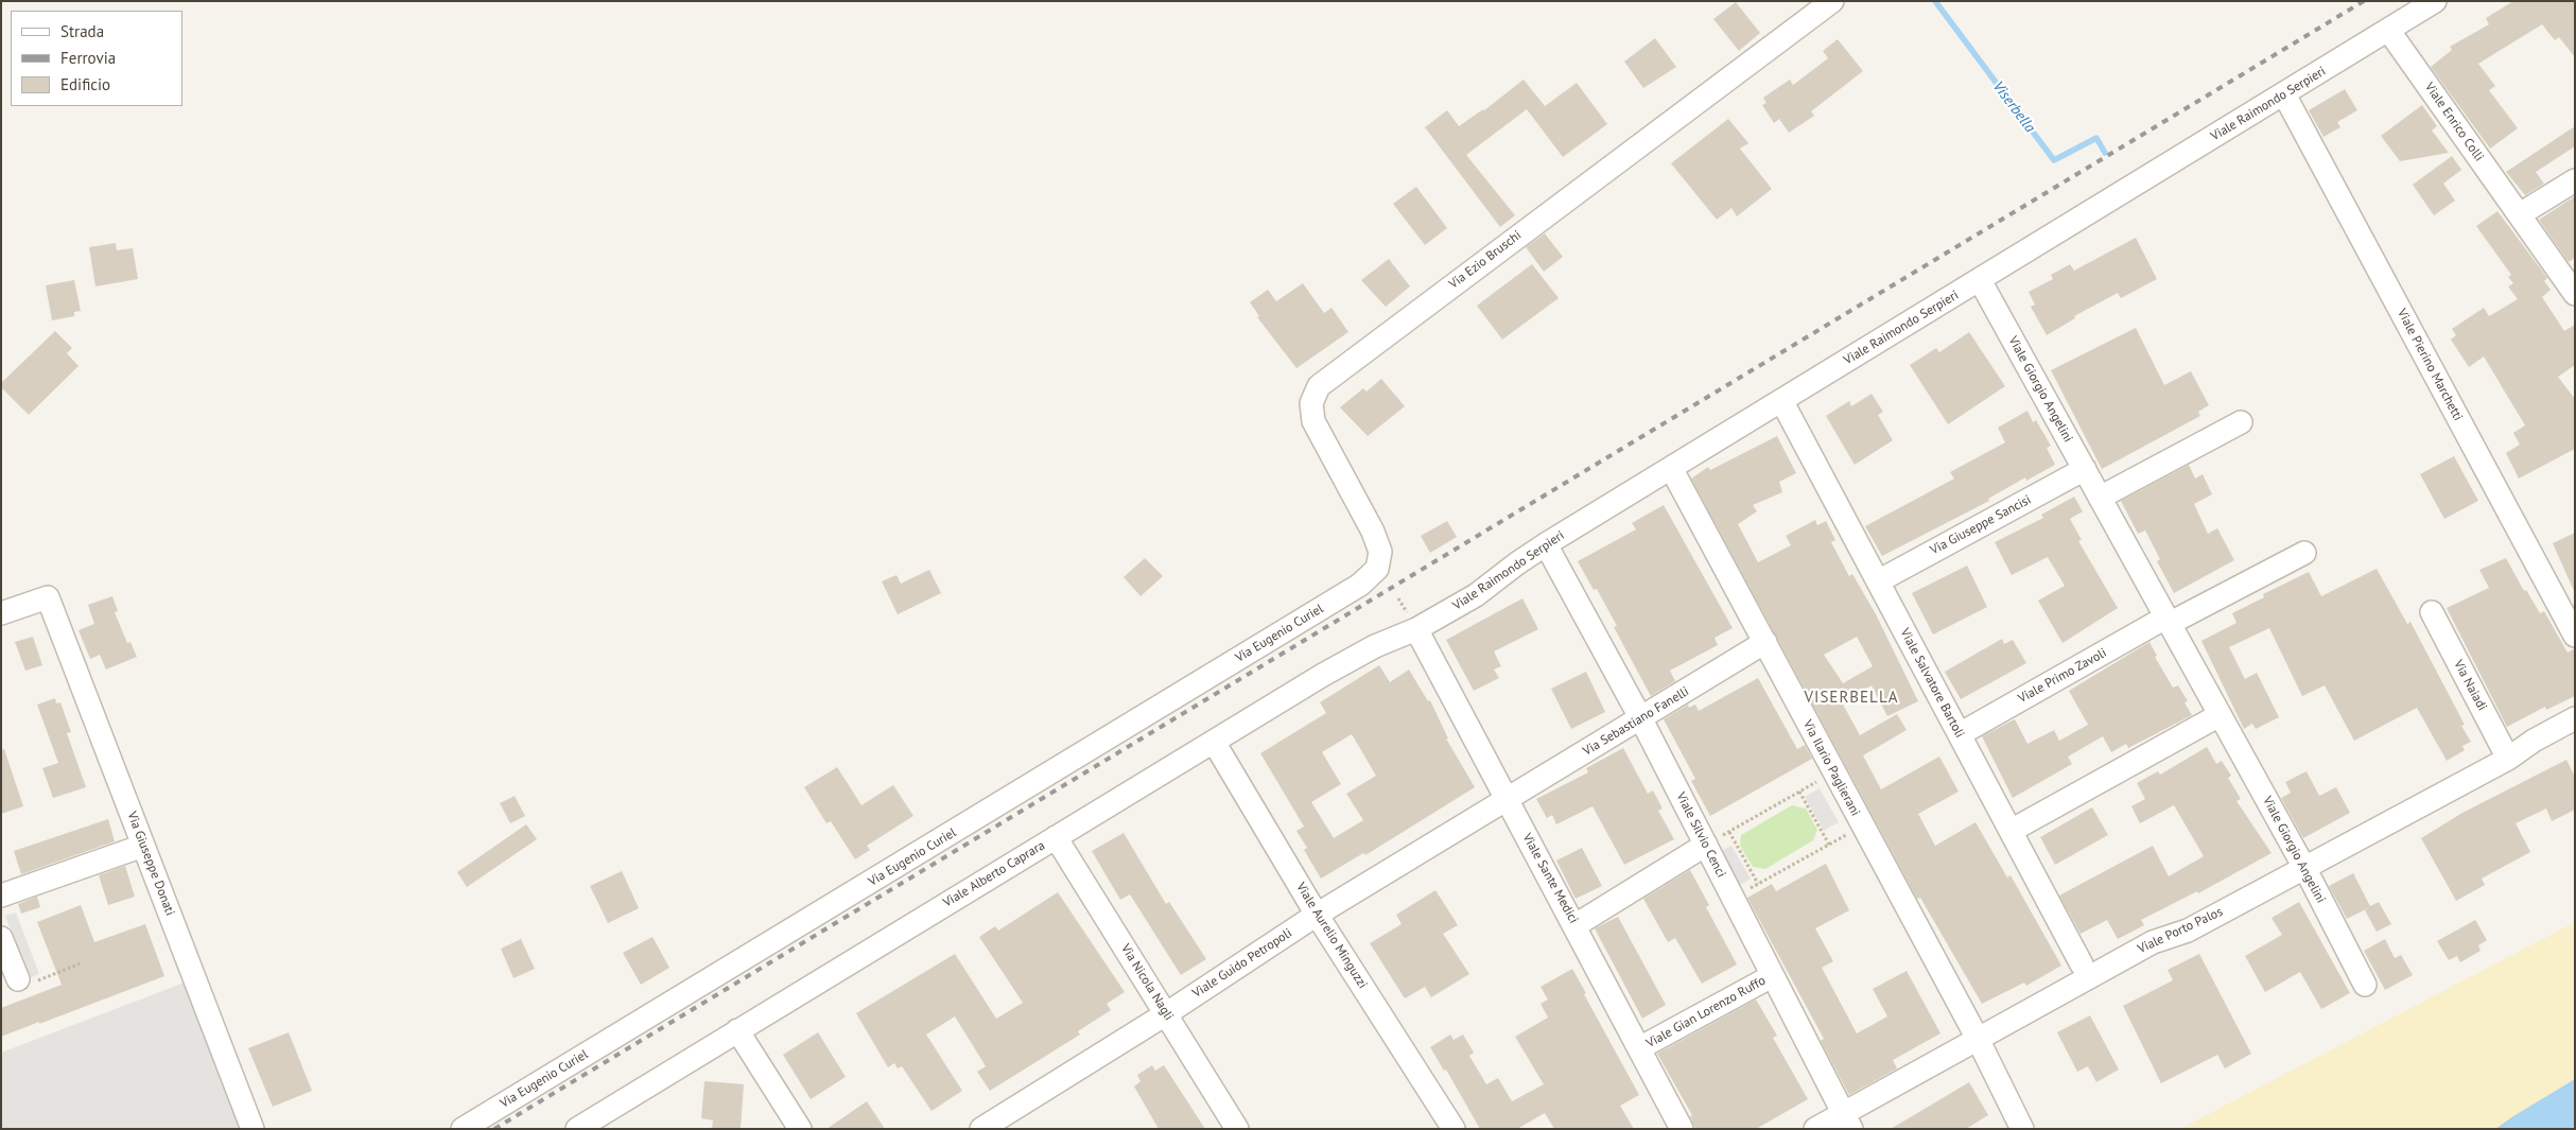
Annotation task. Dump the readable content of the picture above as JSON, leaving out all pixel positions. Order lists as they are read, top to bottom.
{
  "streets": {
    "street": [
      "Viale Raimondo Serpieri",
      "Viale Enrico Colli",
      "Via Ezio Bruschi",
      "Viale Pierino Marchetti",
      "Viale Giorgio Angelini",
      "Via Giuseppe Sancisi",
      "Via Eugenio Curiel",
      "Viale Primo Zavoli",
      "Viale Salvatore Bartoli",
      "Via Naiadi",
      "Via Sebastiano Fanelli",
      "Via Ilario Paglierani",
      "Viale Silvio Cenci",
      "Via Giuseppe Donati",
      "Viale Alberto Caprara",
      "Viale Sante Medici",
      "Viale Porto Palos",
      "Viale Aurelio Minguzzi",
      "Viale Guido Petropoli",
      "Via Nicola Nagli",
      "Viale Gian Lorenzo Ruffo"
    ]
  },
  "crossings": [
    ["Viale Raimondo Serpieri", "Viale Enrico Colli"],
    ["Viale Raimondo Serpieri", "Viale Pierino Marchetti"],
    ["Viale Raimondo Serpieri", "Viale Giorgio Angelini"],
    ["Viale Raimondo Serpieri", "Viale Salvatore Bartoli"],
    ["Viale Raimondo Serpieri", "Via Ilario Paglierani"],
    ["Viale Raimondo Serpieri", "Viale Silvio Cenci"],
    ["Viale Raimondo Serpieri", "Viale Alberto Caprara"],
    ["Viale Raimondo Serpieri", "Viale Sante Medici"],
    ["Via Ezio Bruschi", "Via Eugenio Curiel"],
    ["Viale Giorgio Angelini", "Via Giuseppe Sancisi"],
    ["Viale Giorgio Angelini", "Viale Primo Zavoli"],
    ["Viale Giorgio Angelini", "Viale Porto Palos"],
    ["Via Giuseppe Sancisi", "Viale Salvatore Bartoli"],
    ["Viale Primo Zavoli", "Viale Salvatore Bartoli"],
    ["Via Naiadi", "Viale Porto Palos"],
    ["Via Sebastiano Fanelli", "Via Ilario Paglierani"],
    ["Via Sebastiano Fanelli", "Viale Silvio Cenci"],
    ["Via Sebastiano Fanelli", "Viale Sante Medici"],
    ["Via Sebastiano Fanelli", "Viale Guido Petropoli"],
    ["Via Ilario Paglierani", "Viale Porto Palos"],
    ["Viale Silvio Cenci", "Viale Porto Palos"],
    ["Viale Silvio Cenci", "Viale Gian Lorenzo Ruffo"],
    ["Viale Alberto Caprara", "Viale Sante Medici"],
    ["Viale Alberto Caprara", "Viale Aurelio Minguzzi"],
    ["Viale Alberto Caprara", "Via Nicola Nagli"],
    ["Viale Sante Medici", "Viale Guido Petropoli"],
    ["Viale Sante Medici", "Viale Gian Lorenzo Ruffo"],
    ["Viale Aurelio Minguzzi", "Viale Guido Petropoli"],
    ["Viale Guido Petropoli", "Via Nicola Nagli"]
  ],
  "districts": ["VISERBELLA"],
  "water": ["Viserbella"],
  "legend": ["Strada", "Ferrovia", "Edificio"]
}
